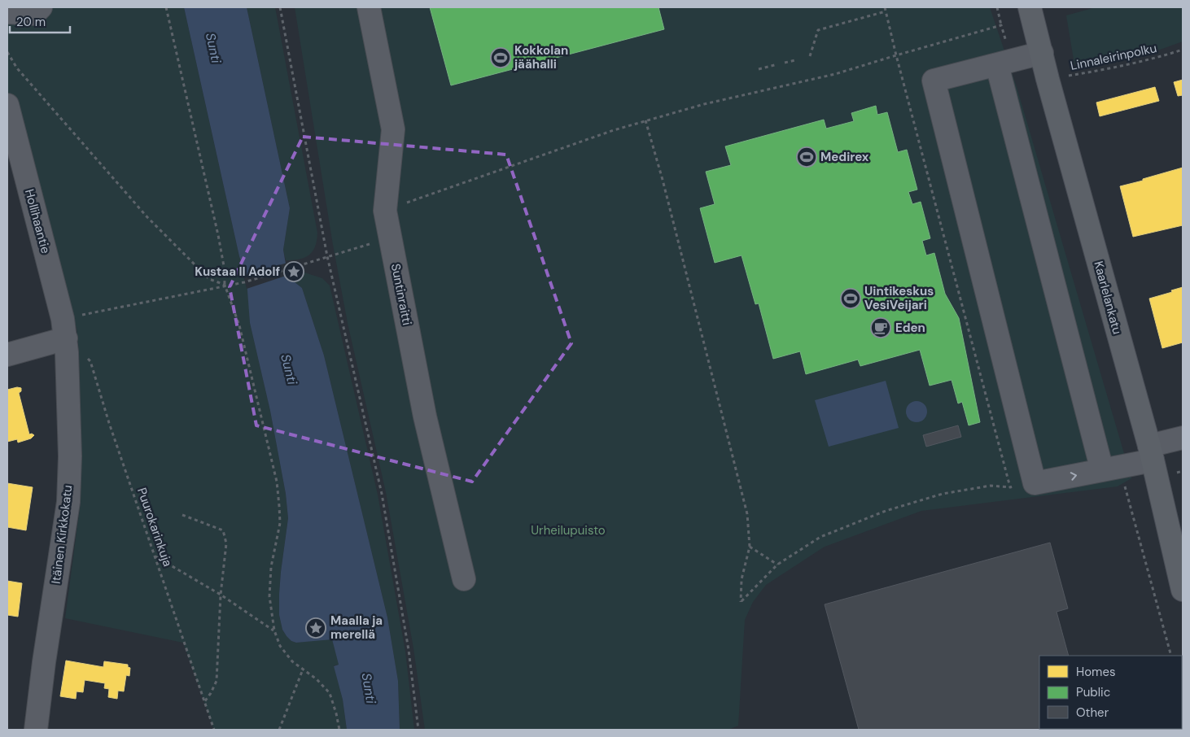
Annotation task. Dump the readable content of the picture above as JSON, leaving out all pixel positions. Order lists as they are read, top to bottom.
{
  "streets": {
    "main road": ["Kaarlelankatu"],
    "street": ["Hollihaantie", "Suntinraitti", "Itäinen Kirkkokatu"],
    "path": ["Linnaleirinpolku", "Puurokarinkuja"]
  },
  "crossings": [
    ["Linnaleirinpolku", "Kaarlelankatu"],
    ["Hollihaantie", "Puurokarinkuja"],
    ["Hollihaantie", "Itäinen Kirkkokatu"],
    ["Puurokarinkuja", "Itäinen Kirkkokatu"]
  ],
  "water": ["Sunti"],
  "parks": ["Urheilupuisto"],
  "places": {
    "sports": ["Kokkolan jäähalli", "Medirex", "Uintikeskus VesiVeijari"],
    "place": ["Kustaa II Adolf", "Maalla ja merellä"],
    "cafe": ["Eden"]
  },
  "legend": ["Homes", "Public", "Other"],
  "scale_bar": "20 m"
}
